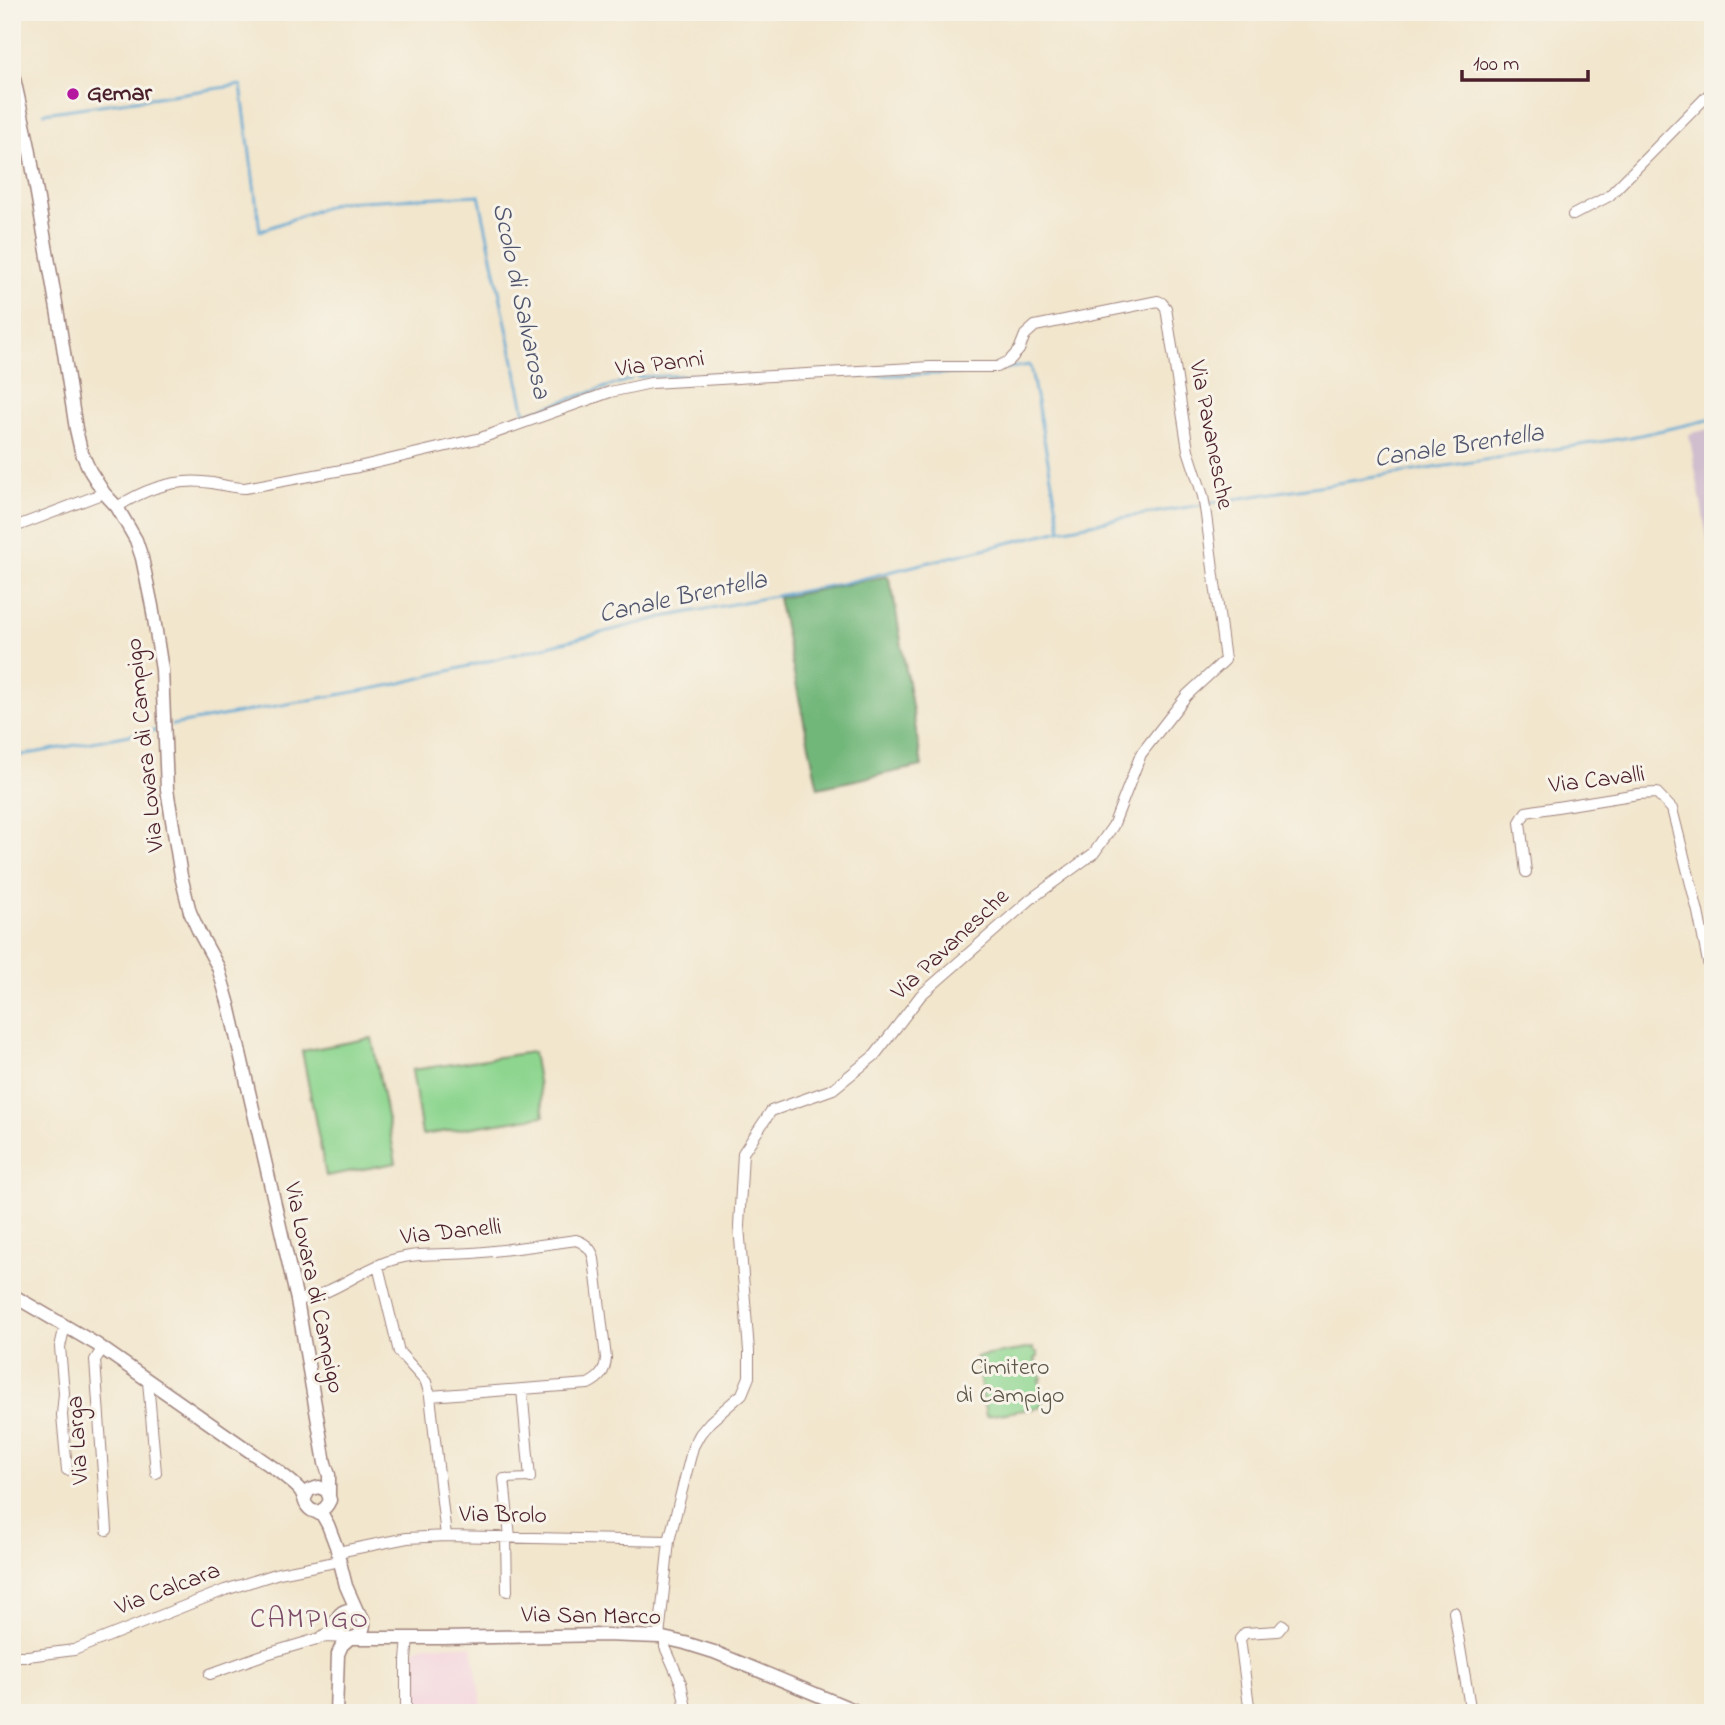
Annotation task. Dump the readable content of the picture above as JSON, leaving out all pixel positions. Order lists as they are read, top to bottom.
{
  "streets": {
    "street": [
      "Via Panni",
      "Via Pavanesche",
      "Via Lovara di Campigo",
      "Via Cavalli",
      "Via Danelli",
      "Via Larga",
      "Via Brolo",
      "Via Calcara",
      "Via San Marco"
    ]
  },
  "crossings": [
    ["Via Panni", "Via Pavanesche"],
    ["Via Panni", "Via Lovara di Campigo"],
    ["Via Pavanesche", "Via Brolo"],
    ["Via Pavanesche", "Via San Marco"],
    ["Via Lovara di Campigo", "Via Danelli"],
    ["Via Lovara di Campigo", "Via Brolo"],
    ["Via Lovara di Campigo", "Via Calcara"],
    ["Via Lovara di Campigo", "Via San Marco"],
    ["Via Brolo", "Via Calcara"]
  ],
  "districts": ["CAMPIGO"],
  "water": ["Scolo di Salvarosa", "Canale Brentella"],
  "parks": ["Cimitero di Campigo"],
  "places": ["Gemar"],
  "scale_bar": "100 m"
}
